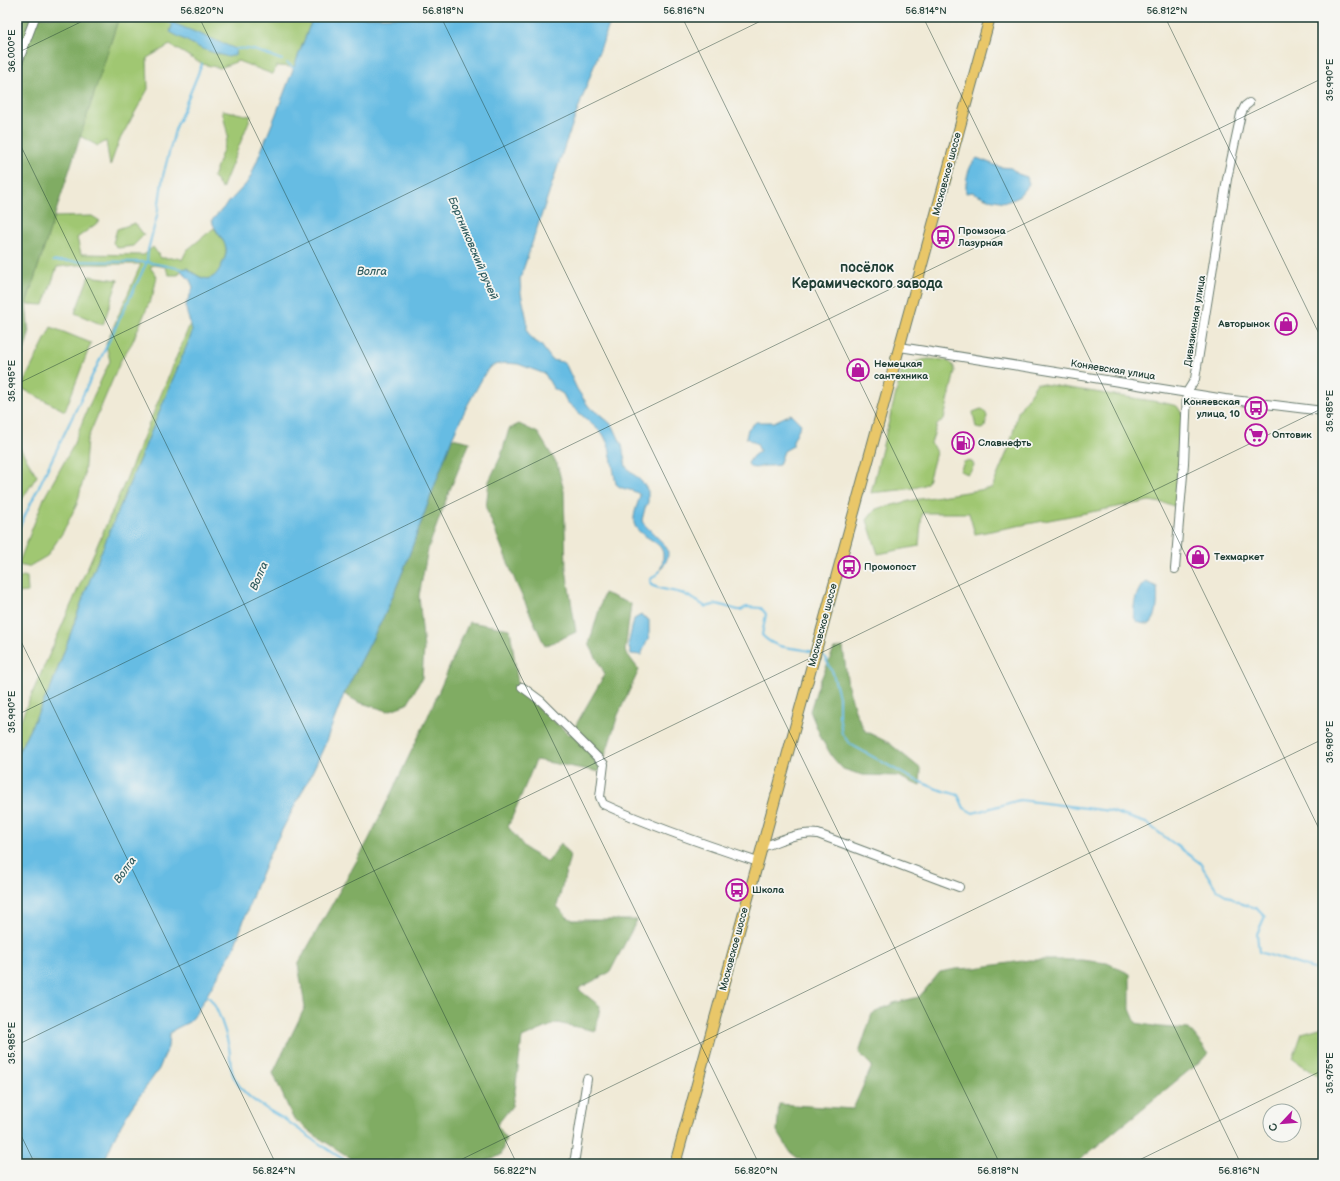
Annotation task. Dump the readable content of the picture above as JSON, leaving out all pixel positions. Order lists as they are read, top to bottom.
{
  "streets": {
    "main road": ["Московское шоссе"],
    "street": ["Дивизионная улица", "Коняевская улица"]
  },
  "crossings": [
    ["Московское шоссе", "Коняевская улица"],
    ["Дивизионная улица", "Коняевская улица"]
  ],
  "districts": ["посёлок Керамического завода"],
  "water": ["Бортниковский ручей", "Волга"],
  "places": {
    "bus stop": [
      "Промзона Лазурная",
      "Коняевская улица, 10",
      "Промопост",
      "Школа"
    ],
    "shop": ["Авторынок", "Немецкая сантехника", "Техмаркет"],
    "supermarket": ["Оптовик"],
    "fuel station": ["Славнефть"]
  },
  "north": "bottom left",
  "coordinates": [
    "56.820°N",
    "56.818°N",
    "56.816°N",
    "56.814°N",
    "56.812°N",
    "36.000°E",
    "35.990°E",
    "35.995°E",
    "35.985°E",
    "35.980°E",
    "35.975°E",
    "56.824°N",
    "56.822°N"
  ]
}
